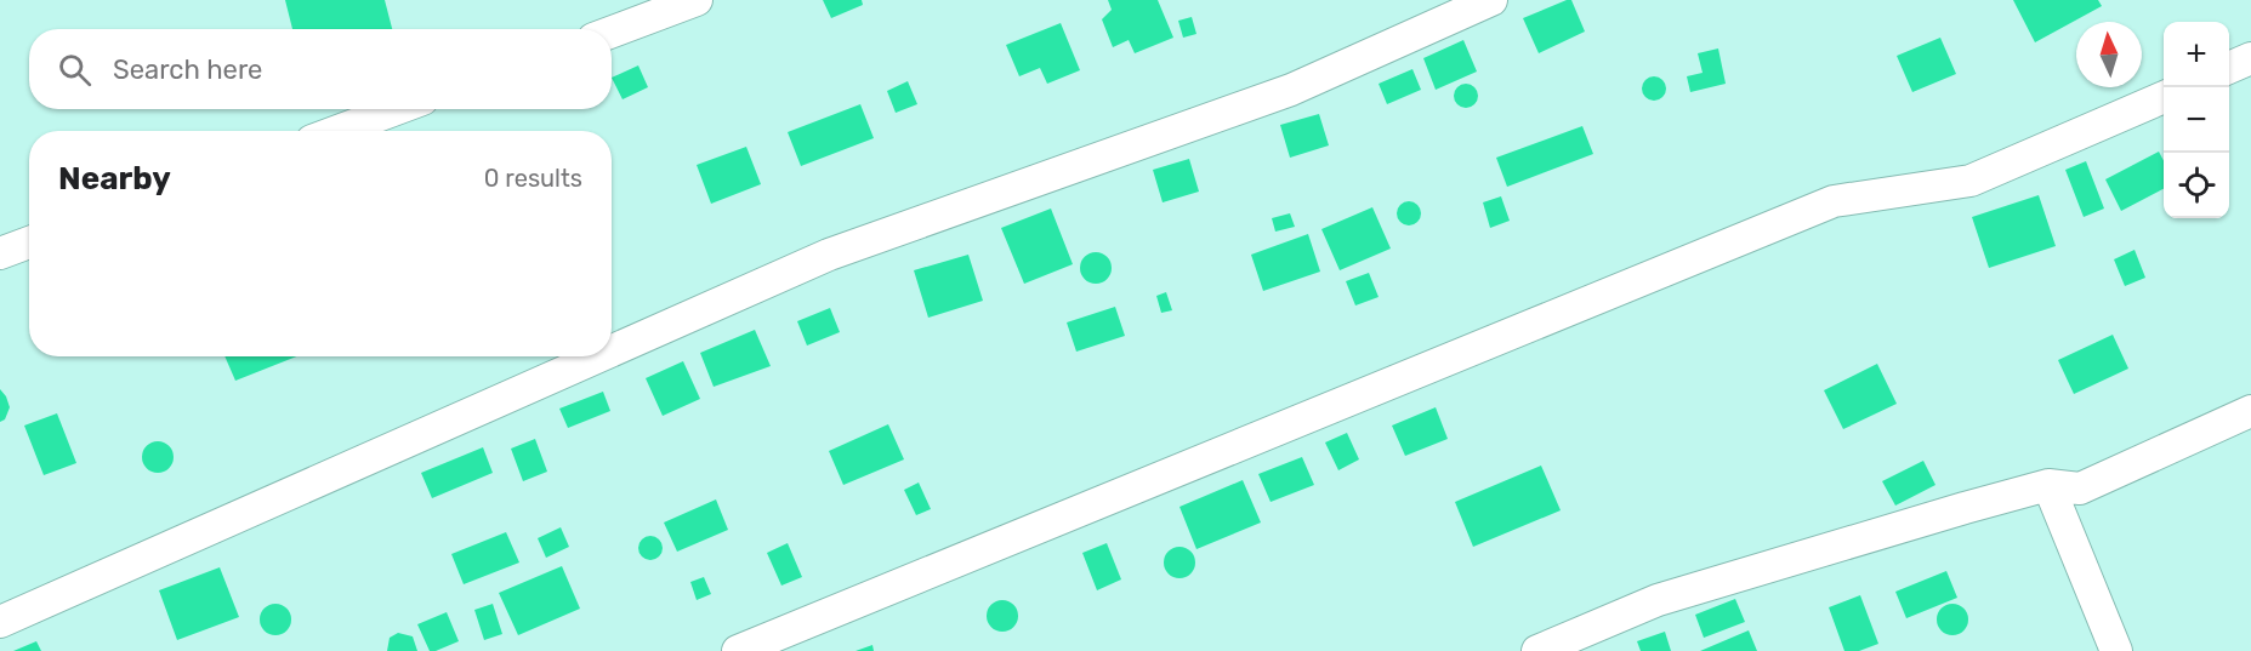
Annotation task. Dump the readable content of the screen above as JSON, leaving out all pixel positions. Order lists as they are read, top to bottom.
{
  "north": "top",
  "page": {
    "map_buttons": ["+", "−"],
    "search": "Search here",
    "heading": ["Nearby", "0 results"]
  }
}
